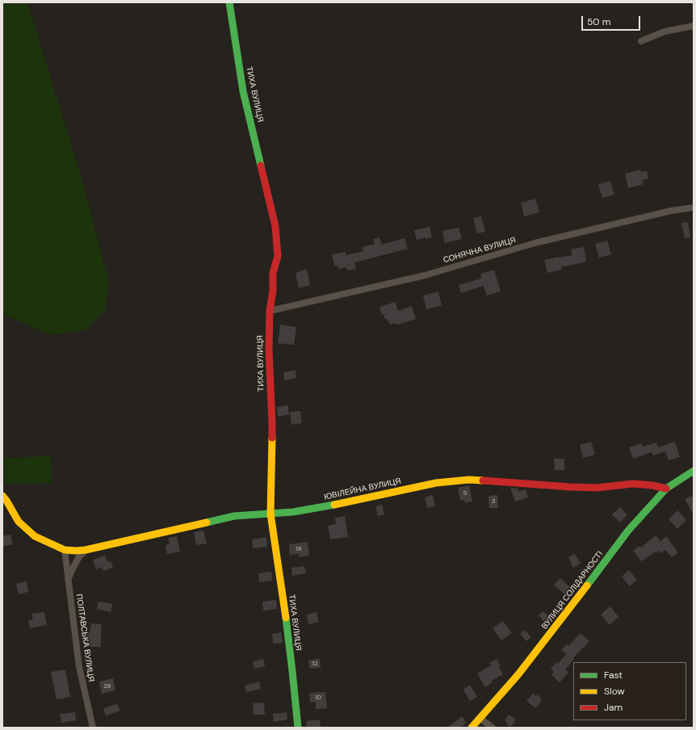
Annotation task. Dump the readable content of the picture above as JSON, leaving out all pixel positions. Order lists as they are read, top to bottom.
{
  "streets": {
    "street": [
      "ТИХА ВУЛИЦЯ",
      "СОНЯЧНА ВУЛИЦЯ",
      "ЮВІЛЕЙНА ВУЛИЦЯ",
      "ВУЛИЦЯ СОЛІДАРНОСТІ",
      "ПОЛТАВСЬКА ВУЛИЦЯ"
    ]
  },
  "crossings": [
    ["ТИХА ВУЛИЦЯ", "СОНЯЧНА ВУЛИЦЯ"],
    ["ТИХА ВУЛИЦЯ", "ЮВІЛЕЙНА ВУЛИЦЯ"],
    ["ЮВІЛЕЙНА ВУЛИЦЯ", "ВУЛИЦЯ СОЛІДАРНОСТІ"],
    ["ЮВІЛЕЙНА ВУЛИЦЯ", "ПОЛТАВСЬКА ВУЛИЦЯ"]
  ],
  "house_numbers": [
    "5",
    "3",
    "18",
    "12",
    "28",
    "10"
  ],
  "legend": ["Fast", "Slow", "Jam"],
  "scale_bar": "50 m"
}
